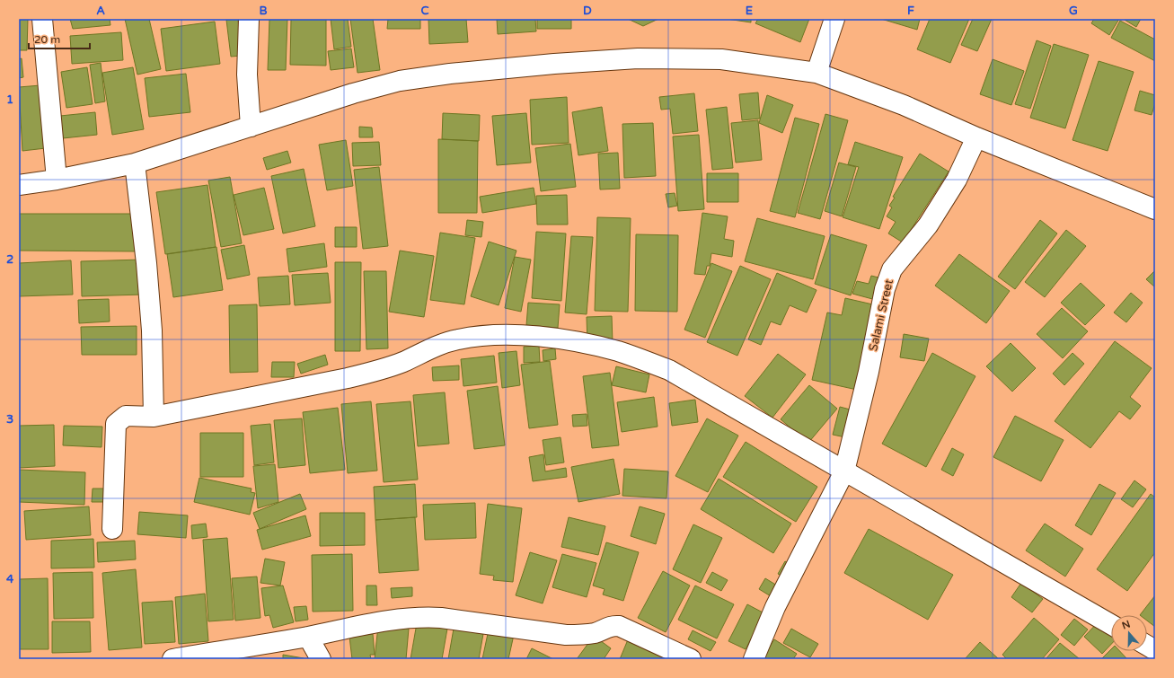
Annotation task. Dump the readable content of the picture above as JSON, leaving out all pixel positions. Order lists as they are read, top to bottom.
{
  "streets": {
    "street": ["Salami Street"]
  },
  "scale_bar": "20 m",
  "north": "top",
  "grid": {
    "columns": [
      "A",
      "B",
      "C",
      "D",
      "E",
      "F",
      "G"
    ],
    "rows": [
      "1",
      "2",
      "3",
      "4"
    ]
  }
}
